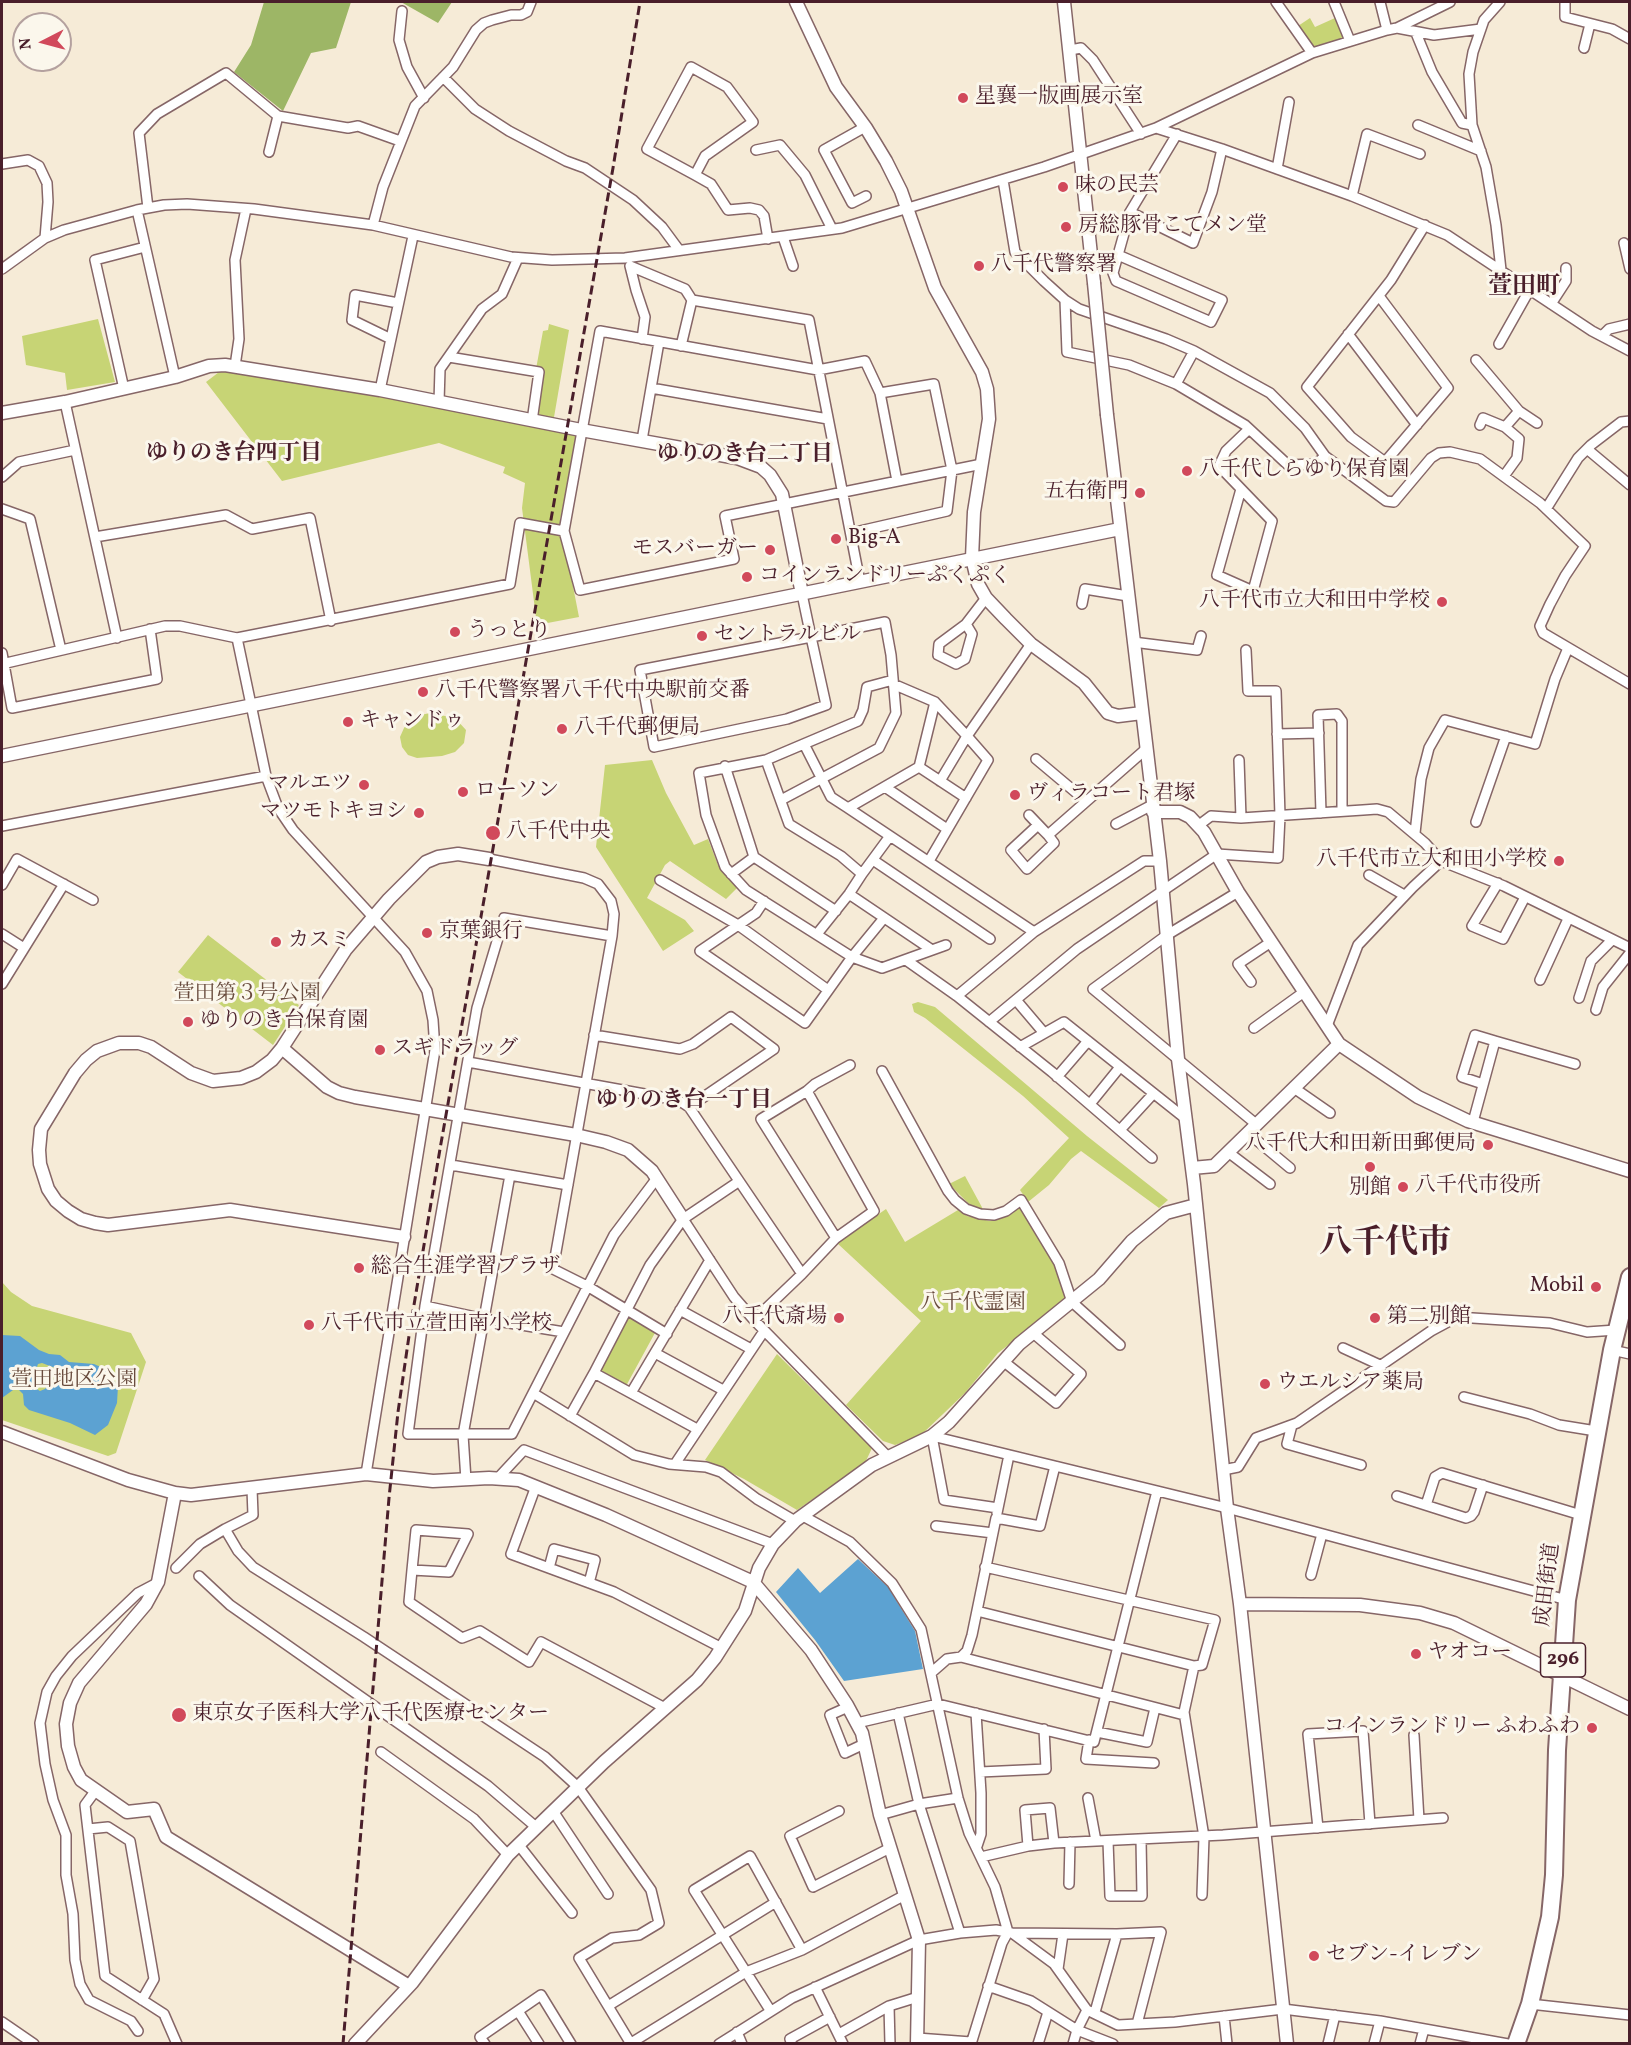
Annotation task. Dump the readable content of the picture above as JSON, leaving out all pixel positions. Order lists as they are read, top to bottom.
{
  "streets": {
    "highway": ["成田街道", "296"]
  },
  "districts": [
    "萱田町",
    "ゆりのき台四丁目",
    "ゆりのき台二丁目",
    "ゆりのき台一丁目",
    "八千代市"
  ],
  "parks": ["萱田第３号公園", "八千代霊園", "萱田地区公園"],
  "places": [
    "星襄一版画展示室",
    "味の民芸",
    "房総豚骨こてメン堂",
    "八千代警察署",
    "八千代しらゆり保育園",
    "五右衛門",
    "Big-A",
    "モスバーガー",
    "コインランドリーぷくぷく",
    "八千代市立大和田中学校",
    "うっとり",
    "セントラルビル",
    "八千代警察署八千代中央駅前交番",
    "キャンドゥ",
    "八千代郵便局",
    "マルエツ",
    "ローソン",
    "ヴィラコート君塚",
    "マツモトキヨシ",
    "八千代中央",
    "八千代市立大和田小学校",
    "京葉銀行",
    "カスミ",
    "ゆりのき台保育園",
    "スギドラッグ",
    "八千代大和田新田郵便局",
    "別館",
    "八千代市役所",
    "総合生涯学習プラザ",
    "Mobil",
    "八千代斎場",
    "第二別館",
    "八千代市立萱田南小学校",
    "ウエルシア薬局",
    "ヤオコー",
    "東京女子医科大学八千代医療センター",
    "コインランドリー ふわふわ",
    "セブン-イレブン"
  ],
  "north": "left"
}
